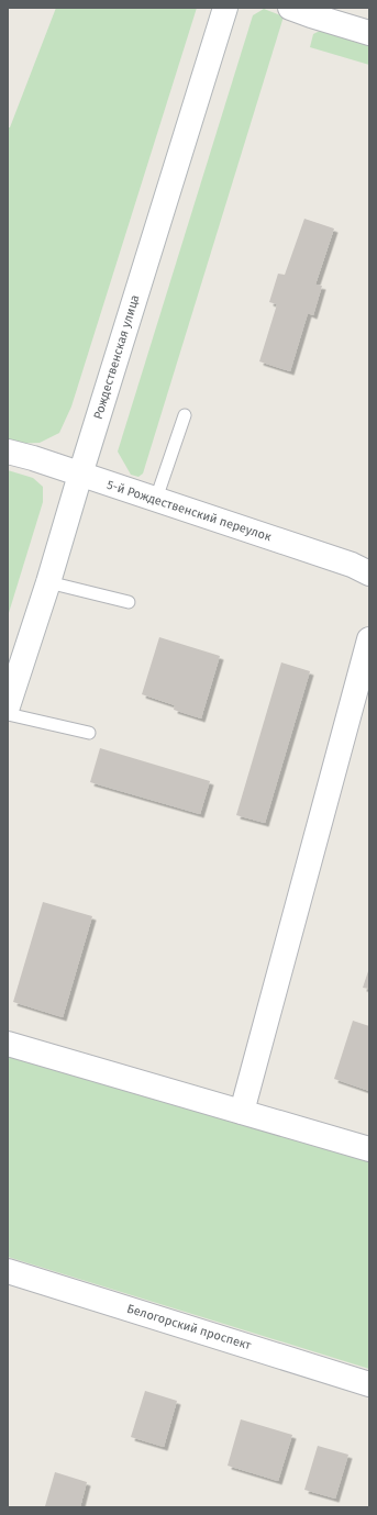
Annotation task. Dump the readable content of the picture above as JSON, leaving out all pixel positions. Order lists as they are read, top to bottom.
{
  "streets": {
    "street": ["Рождественская улица", "5-й Рождественский переулок", "Белогорский проспект"]
  },
  "crossings": [
    ["Рождественская улица", "5-й Рождественский переулок"]
  ]
}
